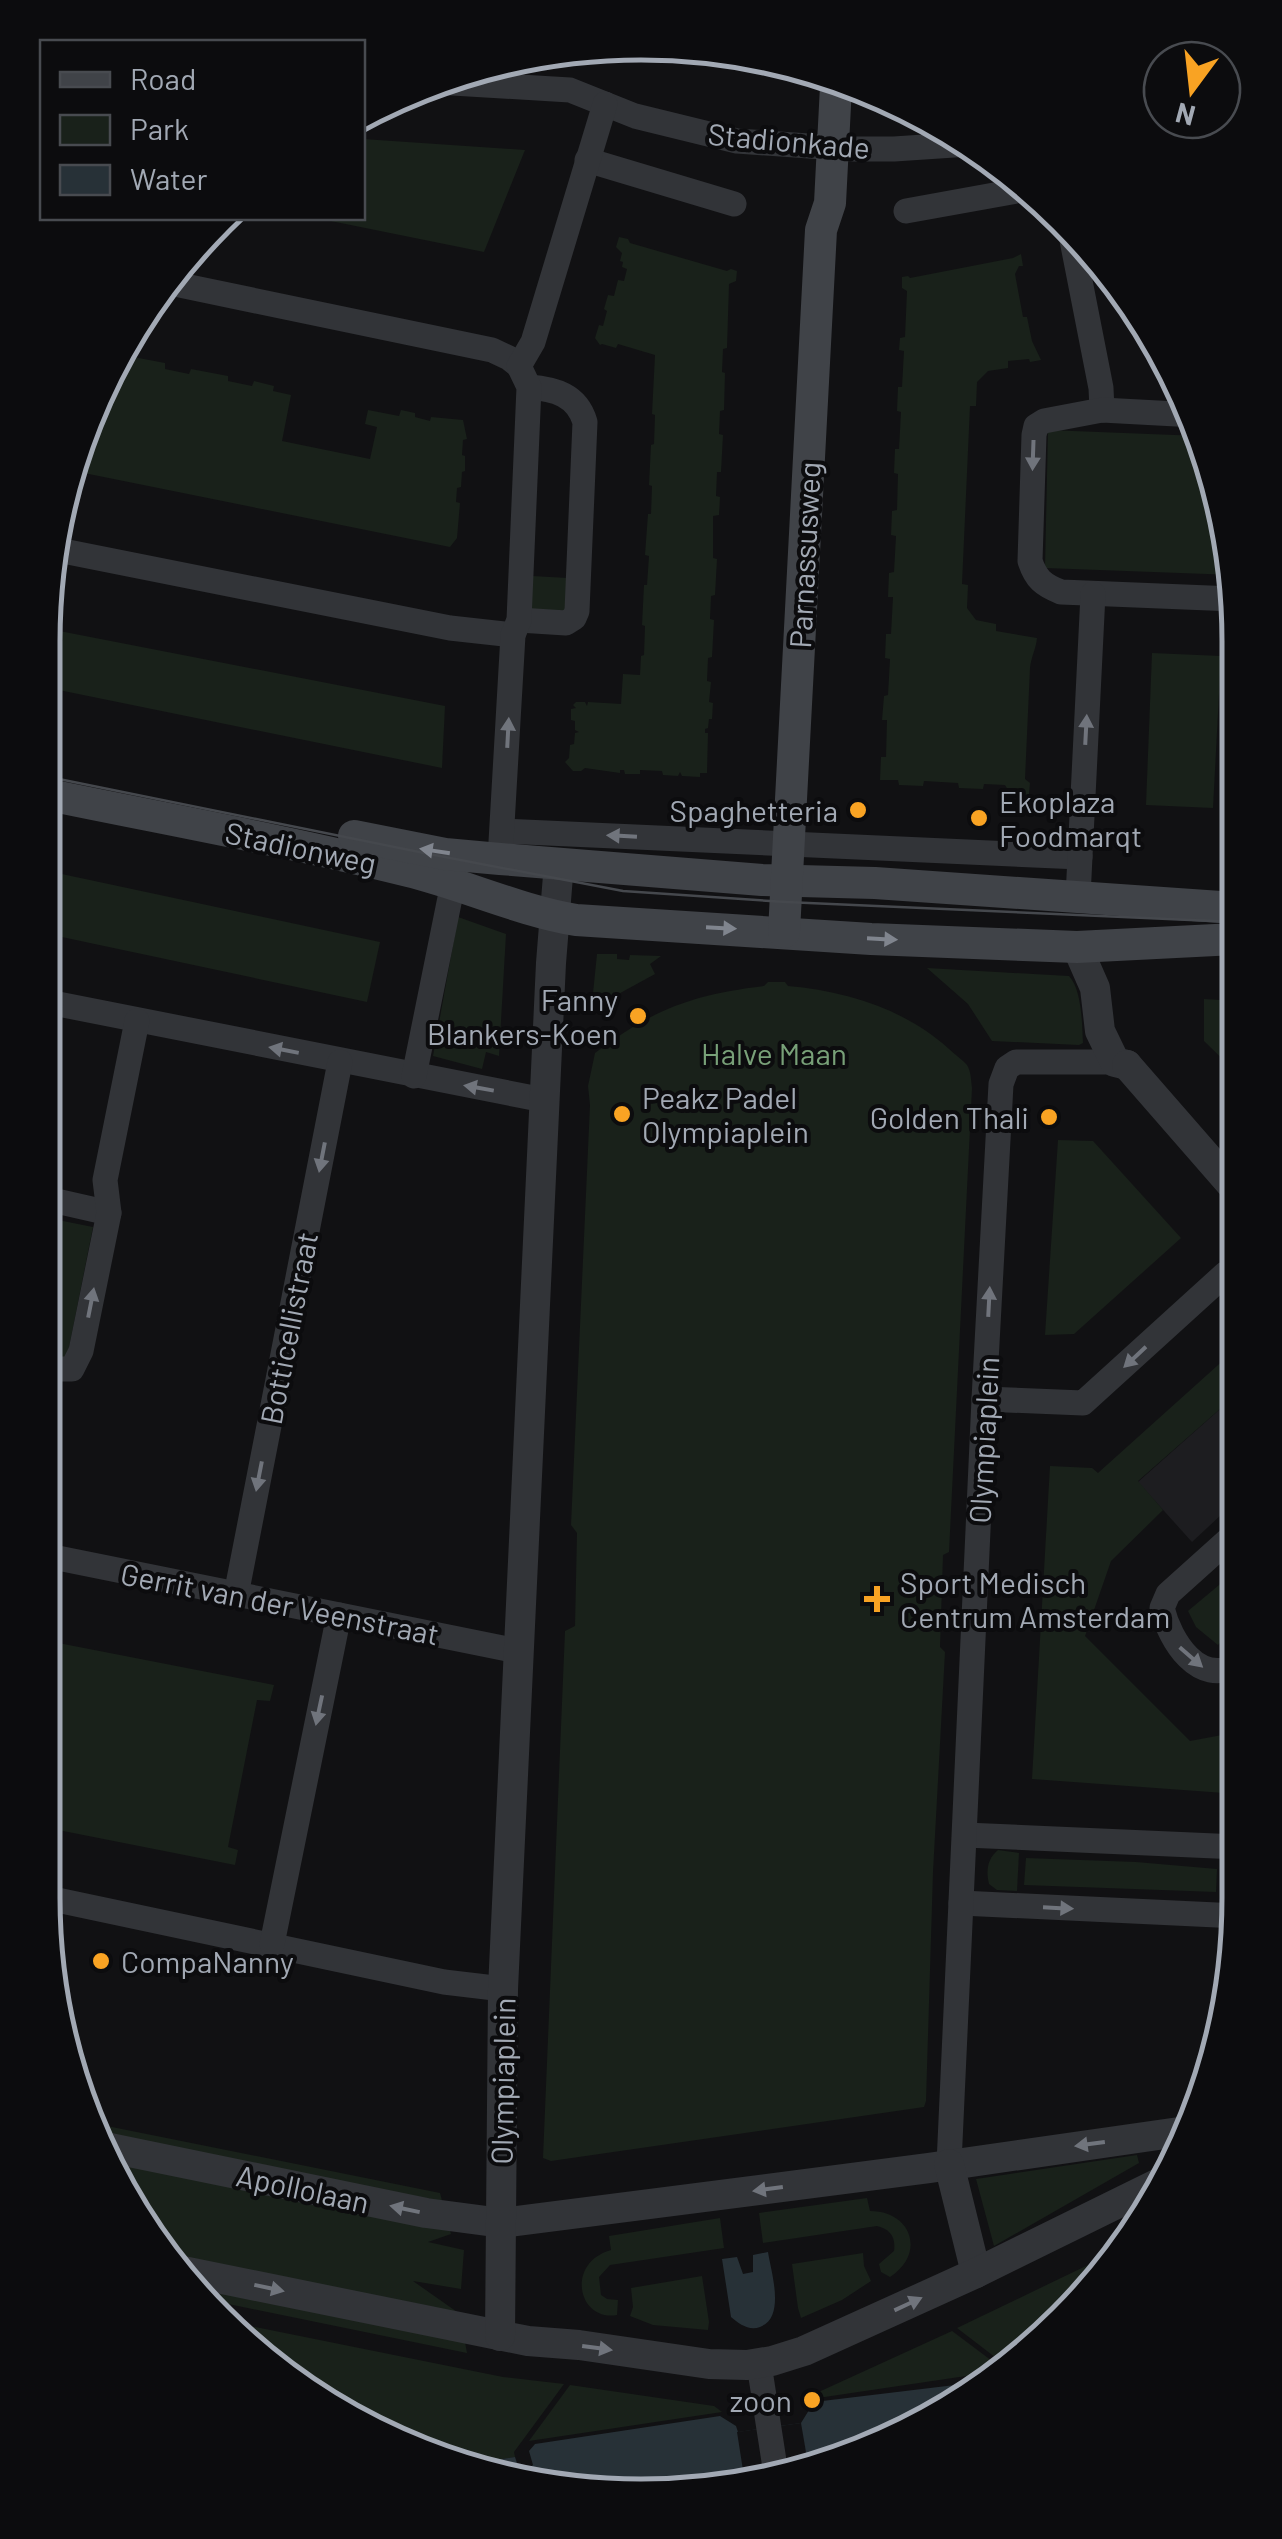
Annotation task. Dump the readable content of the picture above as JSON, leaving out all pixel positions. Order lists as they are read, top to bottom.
{
  "streets": {
    "main road": ["Parnassusweg", "Stadionweg"],
    "street": [
      "Stadionkade",
      "Botticellistraat",
      "Olympiaplein",
      "Gerrit van der Veenstraat",
      "Apollolaan"
    ]
  },
  "crossings": [
    ["Stadionkade", "Parnassusweg"],
    ["Stadionweg", "Olympiaplein"],
    ["Botticellistraat", "Gerrit van der Veenstraat"],
    ["Olympiaplein", "Gerrit van der Veenstraat"],
    ["Olympiaplein", "Apollolaan"]
  ],
  "parks": ["Halve Maan"],
  "places": {
    "other": [
      "Spaghetteria",
      "Ekoplaza Foodmarqt",
      "Fanny Blankers-Koen",
      "Peakz Padel Olympiaplein",
      "Golden Thali",
      "CompaNanny",
      "zoon"
    ],
    "health": ["Sport Medisch Centrum Amsterdam"]
  },
  "legend": ["Road", "Park", "Water"],
  "north": "bottom"
}
